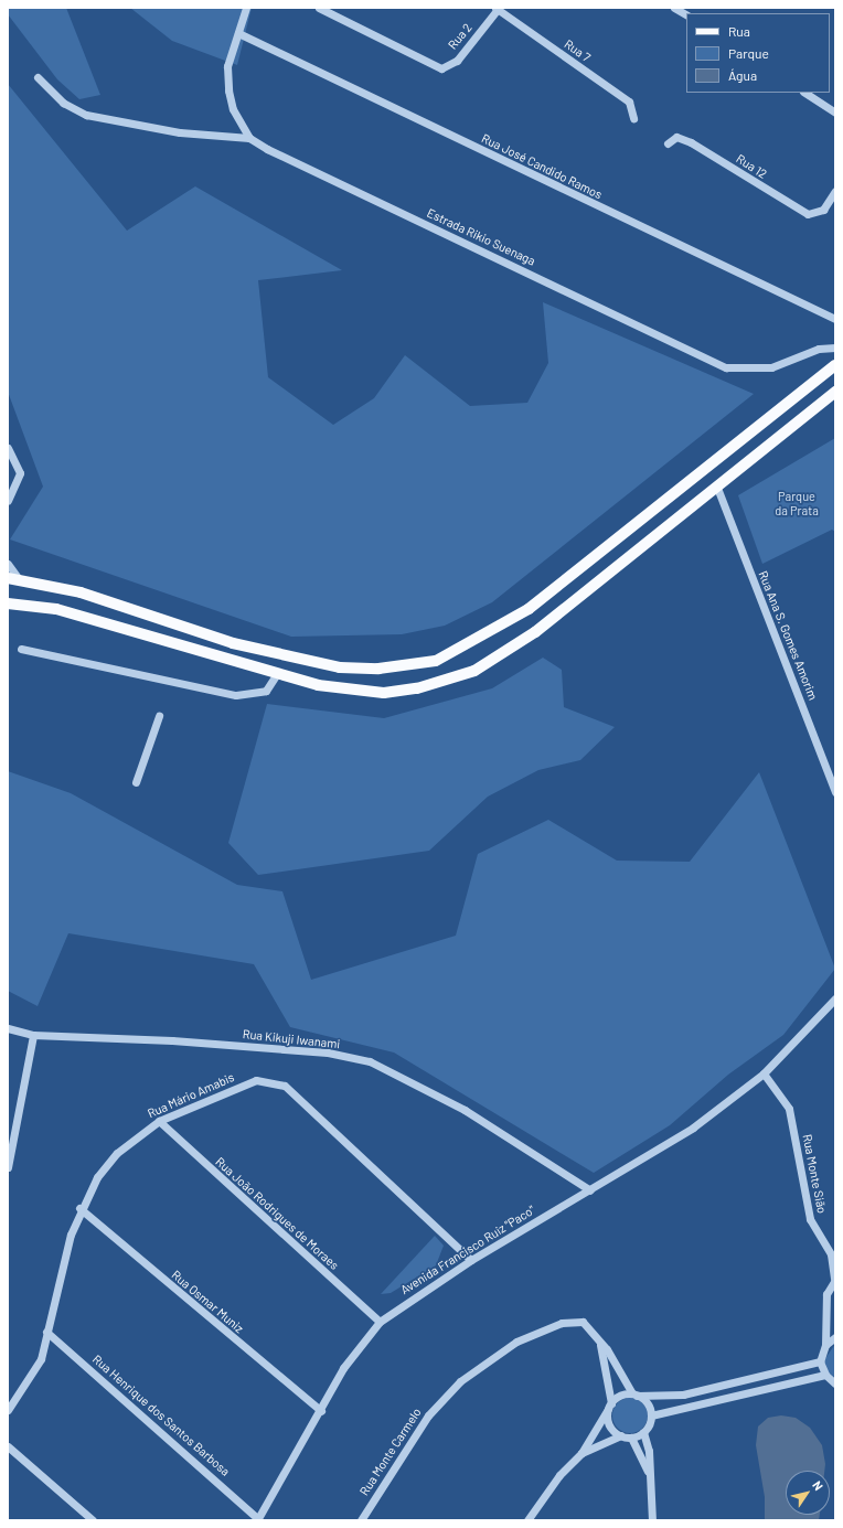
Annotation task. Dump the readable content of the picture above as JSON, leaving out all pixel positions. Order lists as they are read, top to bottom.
{
  "streets": {
    "street": [
      "Rua 2",
      "Rua 7",
      "Rua José Candido Ramos",
      "Rua 12",
      "Estrada Rikio Suenaga",
      "Rua Ana S. Gomes Amorim",
      "Rua Kikuji Iwanami",
      "Rua Mário Amabis",
      "Rua Monte Sião",
      "Rua João Rodrigues de Moraes",
      "Avenida Francisco Ruiz \"Paco\"",
      "Rua Osmar Muniz",
      "Rua Henrique dos Santos Barbosa",
      "Rua Monte Carmelo"
    ]
  },
  "crossings": [
    ["Rua 2", "Rua 7"],
    ["Rua Kikuji Iwanami", "Avenida Francisco Ruiz \"Paco\""],
    ["Rua Mário Amabis", "Rua João Rodrigues de Moraes"],
    ["Rua Mário Amabis", "Avenida Francisco Ruiz \"Paco\""],
    ["Rua Mário Amabis", "Rua Osmar Muniz"],
    ["Rua Mário Amabis", "Rua Henrique dos Santos Barbosa"],
    ["Rua Monte Sião", "Avenida Francisco Ruiz \"Paco\""],
    ["Rua João Rodrigues de Moraes", "Avenida Francisco Ruiz \"Paco\""],
    ["Avenida Francisco Ruiz \"Paco\"", "Rua Osmar Muniz"],
    ["Avenida Francisco Ruiz \"Paco\"", "Rua Henrique dos Santos Barbosa"]
  ],
  "parks": ["Parque da Prata"],
  "legend": ["Rua", "Parque", "Água"],
  "north": "top right"
}
